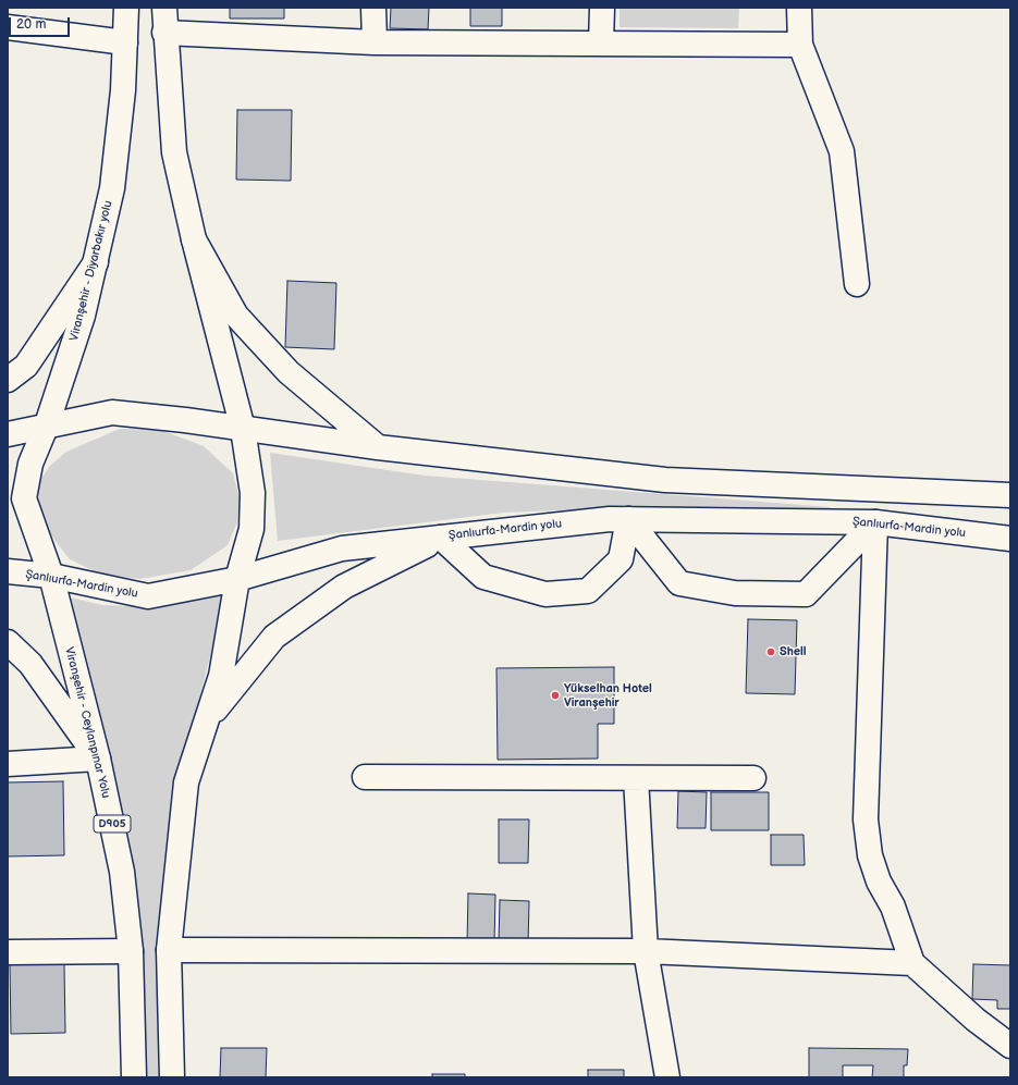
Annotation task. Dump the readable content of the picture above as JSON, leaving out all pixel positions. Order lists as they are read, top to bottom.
{
  "streets": {
    "main road": [
      "Viranşehir - Diyarbakır yolu",
      "Şanlıurfa-Mardin yolu",
      "Viranşehir - Ceylanpınar Yolu",
      "D905"
    ]
  },
  "crossings": [
    ["Viranşehir - Diyarbakır yolu", "Şanlıurfa-Mardin yolu"],
    ["Viranşehir - Diyarbakır yolu", "Viranşehir - Ceylanpınar Yolu"],
    ["Şanlıurfa-Mardin yolu", "Viranşehir - Ceylanpınar Yolu"]
  ],
  "places": ["Shell", "Yükselhan Hotel Viranşehir"],
  "scale_bar": "20 m"
}
